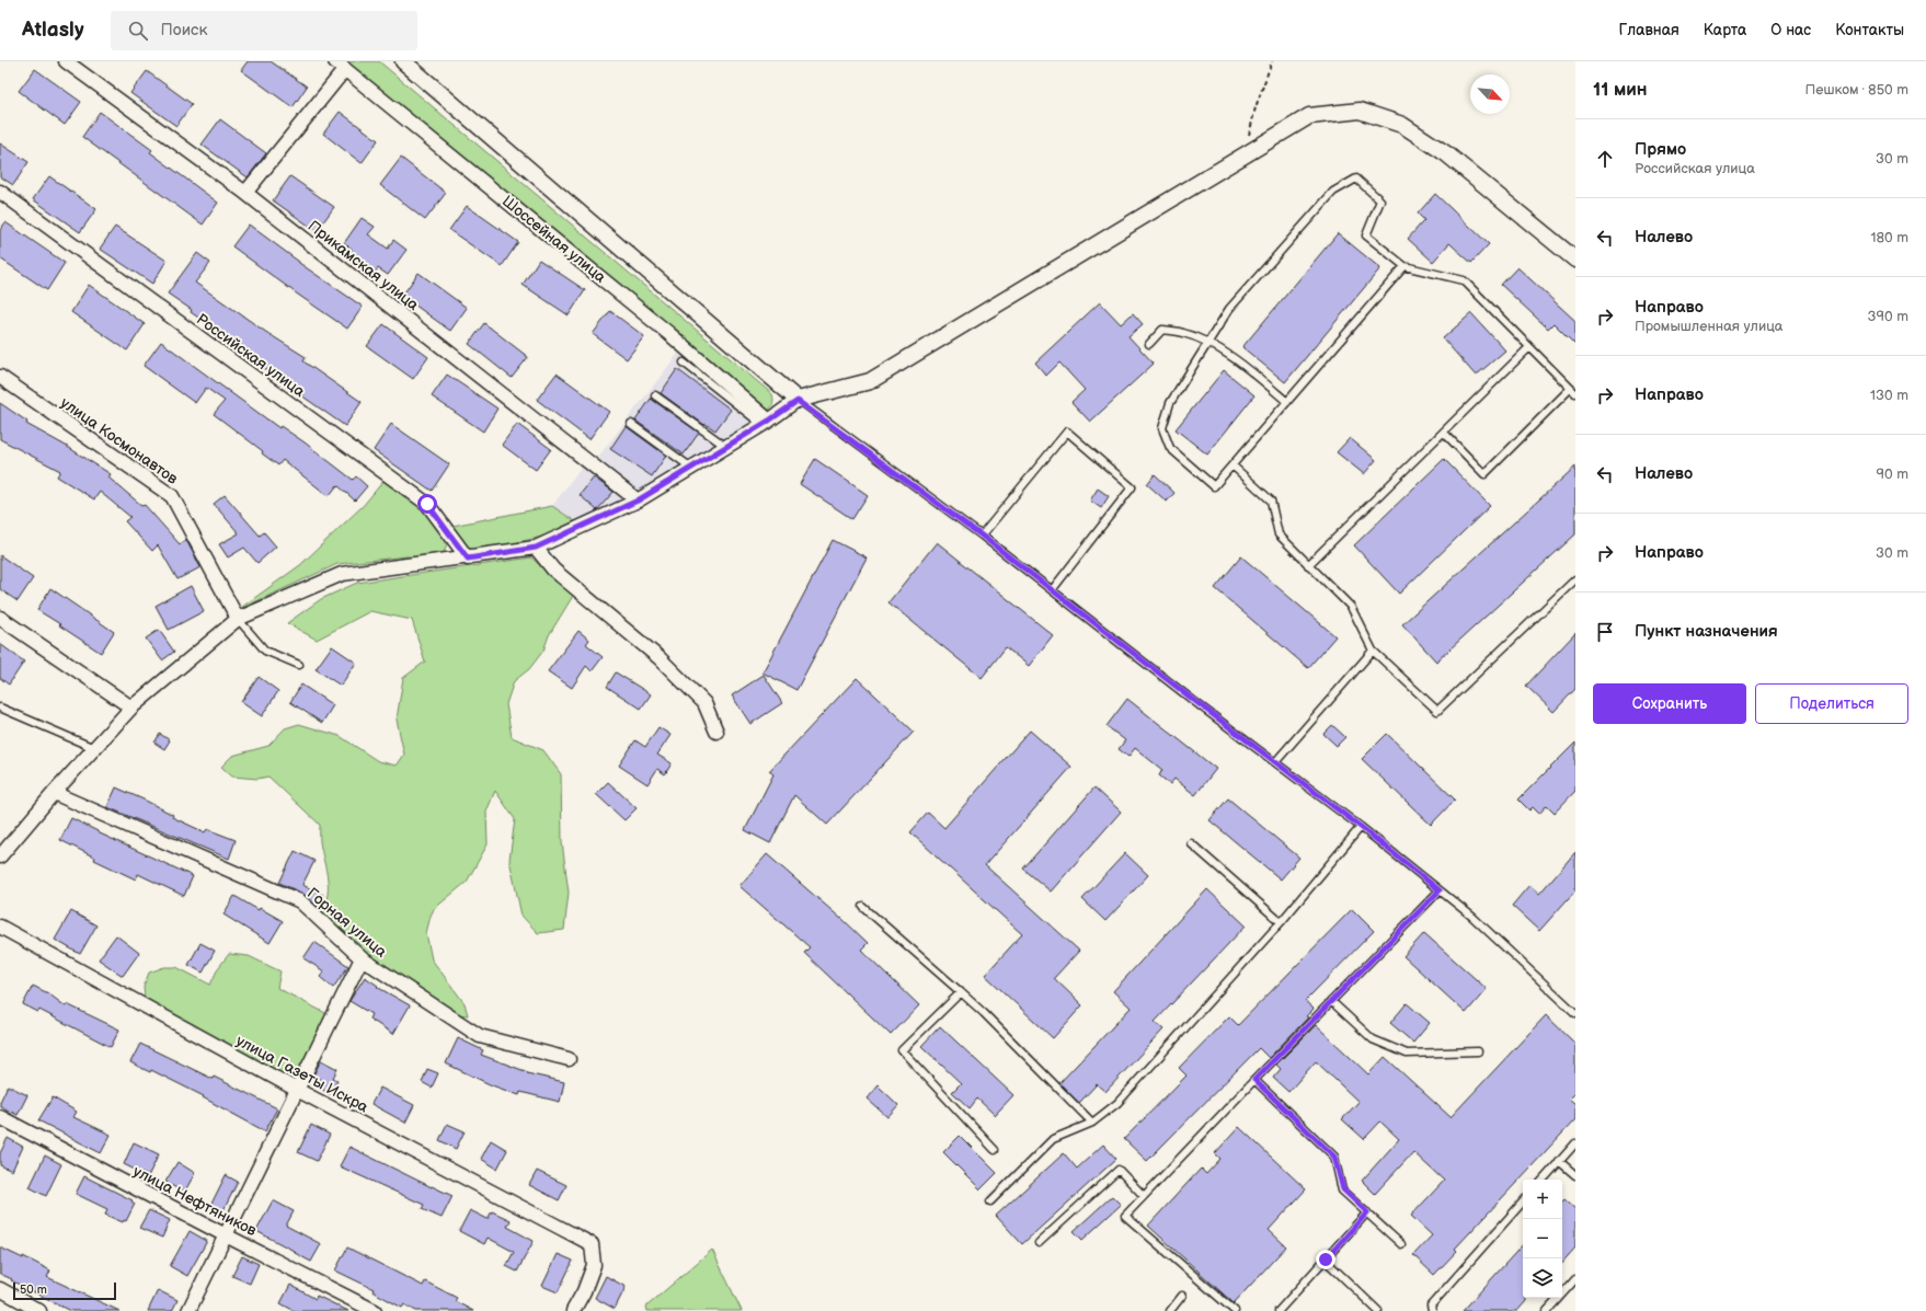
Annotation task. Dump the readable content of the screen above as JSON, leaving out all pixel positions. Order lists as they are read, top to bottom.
{
  "streets": {
    "street": [
      "Шоссейная улица",
      "Прикамская улица",
      "Российская улица",
      "улица Космонавтов",
      "Горная улица",
      "улица Газеты Искра",
      "улица Нефтяников"
    ]
  },
  "scale_bar": "50 m",
  "north": "bottom right",
  "page": {
    "header": "Atlasly",
    "search": "Поиск",
    "nav": [
      "Главная",
      "Карта",
      "О нас",
      "Контакты"
    ],
    "heading": ["11 мин", "Пешком · 850 m"],
    "list": [
      ["Прямо", "Российская улица", "30 m"],
      ["Налево", "180 m"],
      ["Направо", "Промышленная улица", "390 m"],
      ["Направо", "130 m"],
      ["Налево", "90 m"],
      ["Направо", "30 m"],
      "Пункт назначения"
    ],
    "buttons": ["Сохранить", "Поделиться"],
    "map_buttons": ["+", "−"],
    "scale": "50 m"
  }
}
